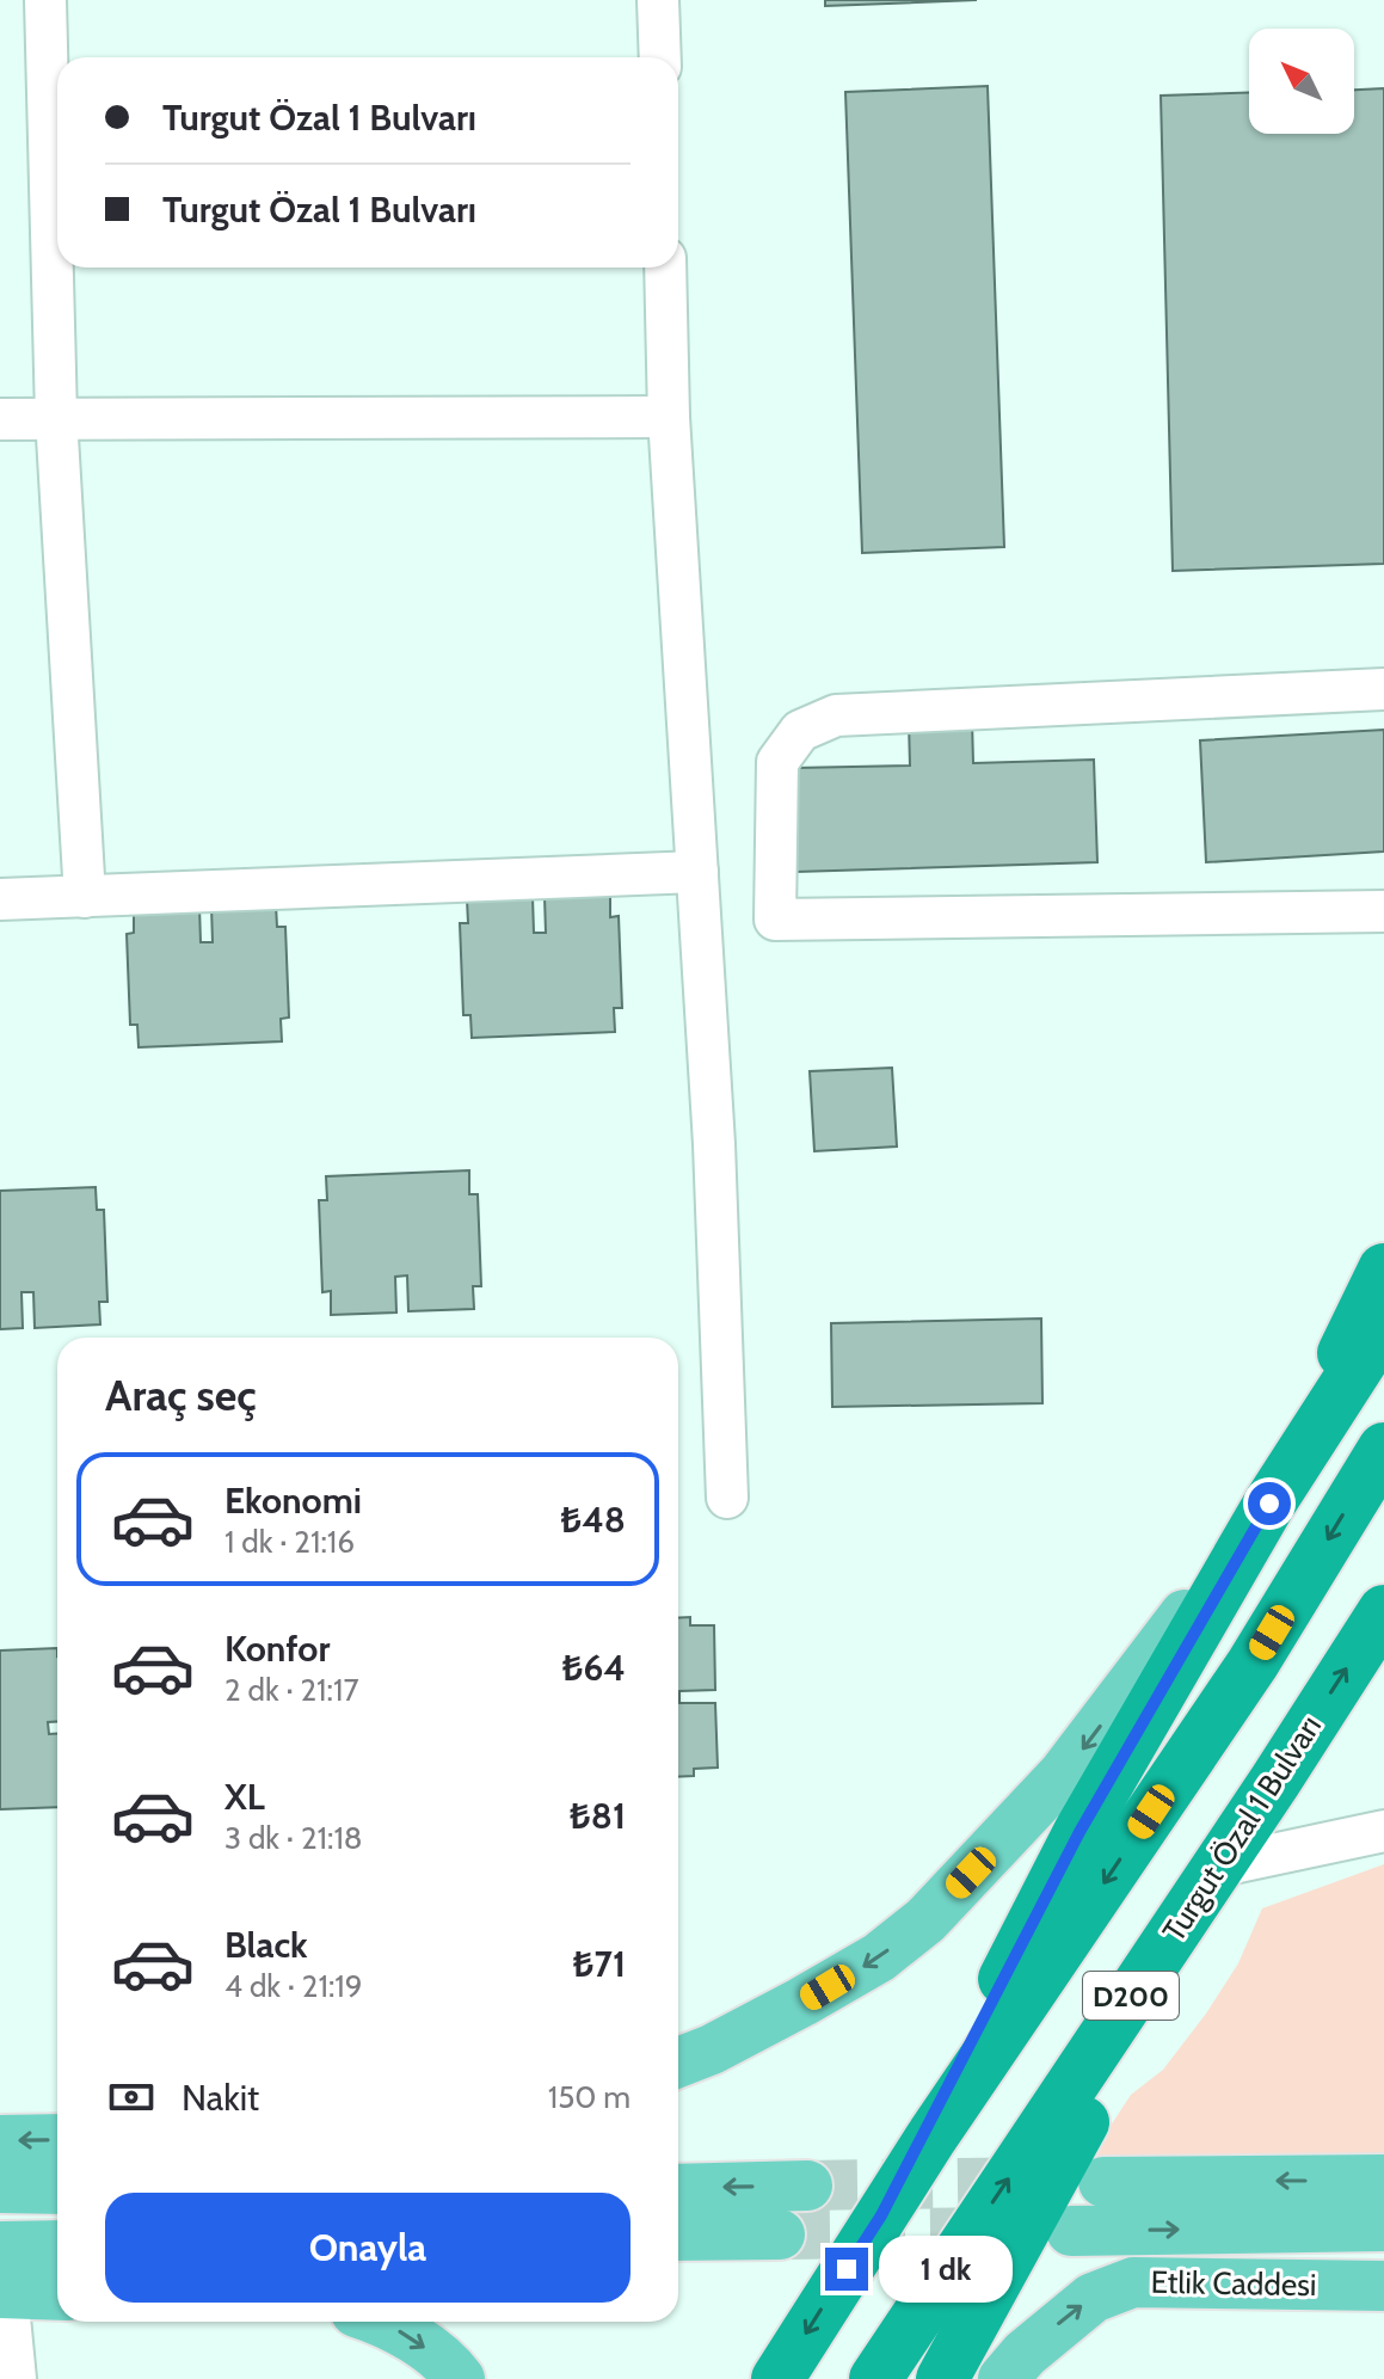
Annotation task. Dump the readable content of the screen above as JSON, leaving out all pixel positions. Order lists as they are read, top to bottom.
{
  "streets": {
    "highway": ["Turgut Özal 1 Bulvarı", "D200"],
    "main road": ["Etlik Caddesi"]
  },
  "north": "top left",
  "page": {
    "banner": ["Turgut Özal 1 Bulvarı", "Turgut Özal 1 Bulvarı"],
    "heading": "Araç seç",
    "list": [
      {
        "name": "Ekonomi",
        "note": "1 dk · 21:16",
        "value": "₺48"
      },
      {
        "name": "Konfor",
        "note": "2 dk · 21:17",
        "value": "₺64"
      },
      {
        "name": "XL",
        "note": "3 dk · 21:18",
        "value": "₺81"
      },
      {
        "name": "Black",
        "note": "4 dk · 21:19",
        "value": "₺71"
      }
    ],
    "pay": ["Nakit", "150 m"],
    "buttons": "Onayla",
    "bubble": "1 dk"
  }
}
